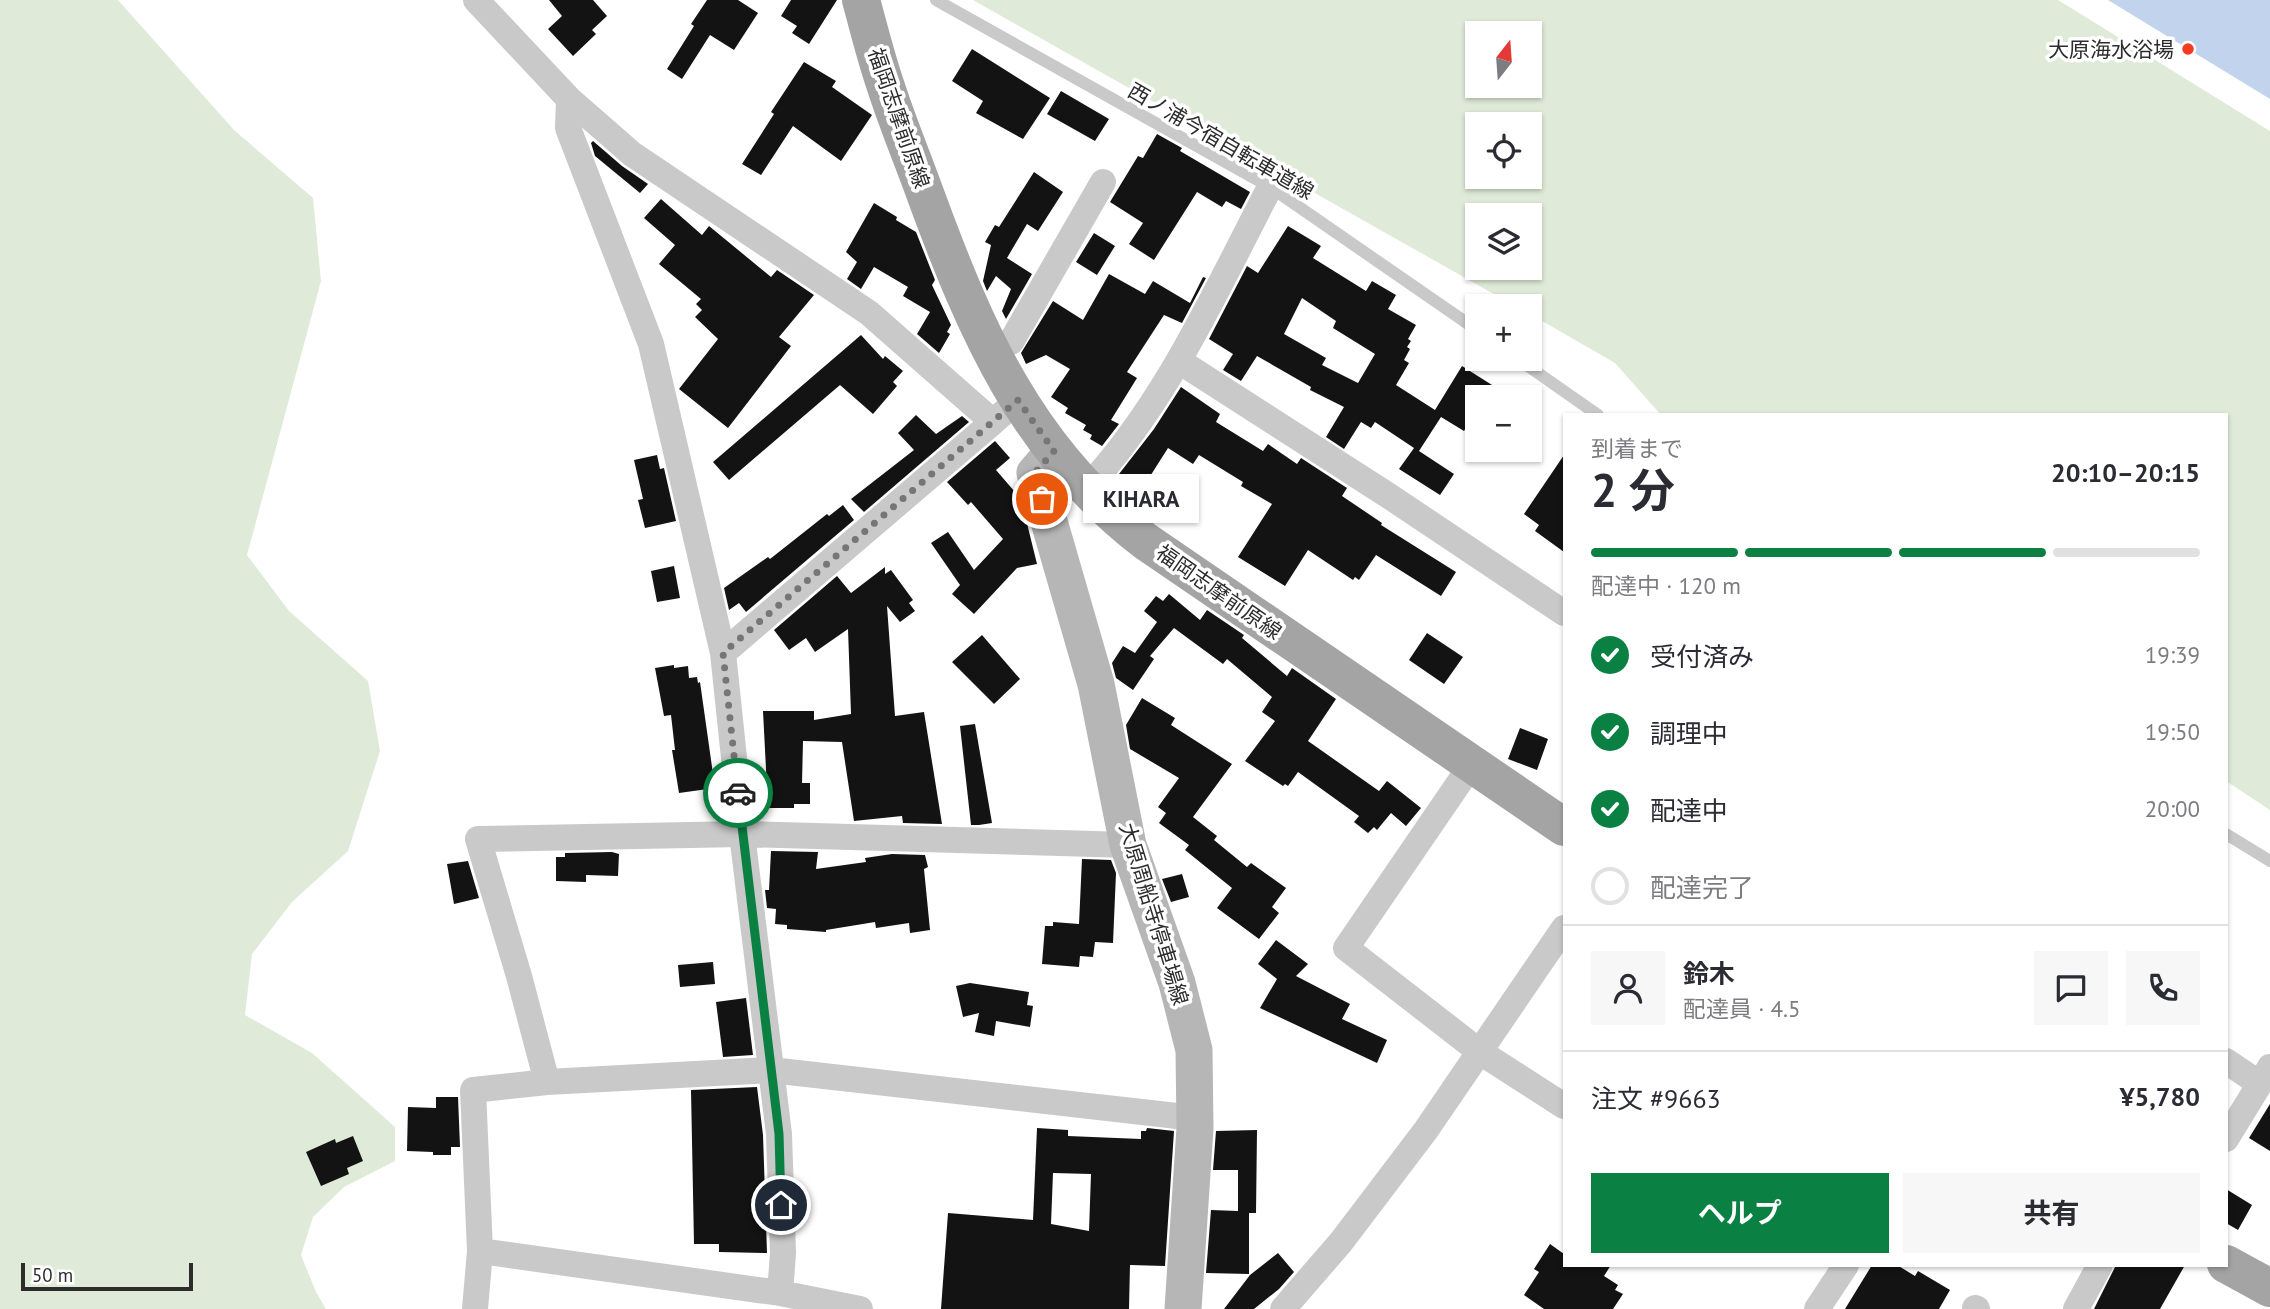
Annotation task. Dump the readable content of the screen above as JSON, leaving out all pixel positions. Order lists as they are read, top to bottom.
{
  "streets": {
    "main road": ["福岡志摩前原線", "大原周船寺停車場線"],
    "lane": ["西ノ浦今宿自転車道線"]
  },
  "crossings": [
    ["福岡志摩前原線", "大原周船寺停車場線"]
  ],
  "places": ["大原海水浴場", "KIHARA"],
  "scale_bar": "50 m",
  "north": "top",
  "page": {
    "map_buttons": ["+", "−"],
    "heading": ["2 分", "到着まで", "20:10–20:15"],
    "panel": [
      "鈴木",
      "配達員 · 4.5",
      "注文 #9663",
      "¥5,780"
    ],
    "bubble": "KIHARA",
    "bar": "配達中 · 120 m",
    "list": [
      ["受付済み", "19:39"],
      ["調理中", "19:50"],
      ["配達中", "20:00"],
      "配達完了"
    ],
    "buttons": ["ヘルプ", "共有"],
    "scale": "50 m"
  }
}
